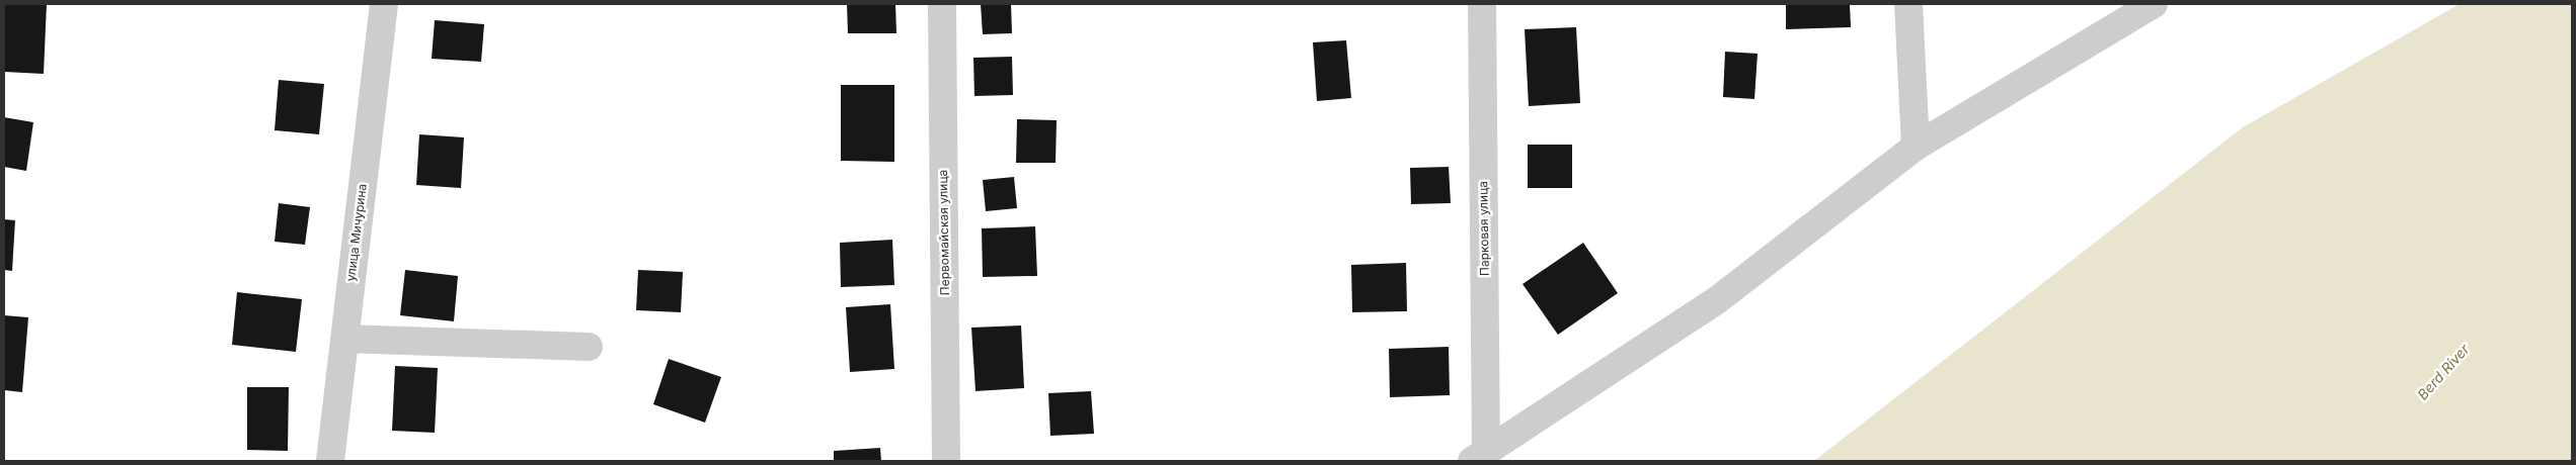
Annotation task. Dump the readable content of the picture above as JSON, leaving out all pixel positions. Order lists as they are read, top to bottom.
{
  "streets": {
    "street": ["Парковая улица", "улица Мичурина", "Первомайская улица"]
  },
  "water": ["Berd River"]
}
